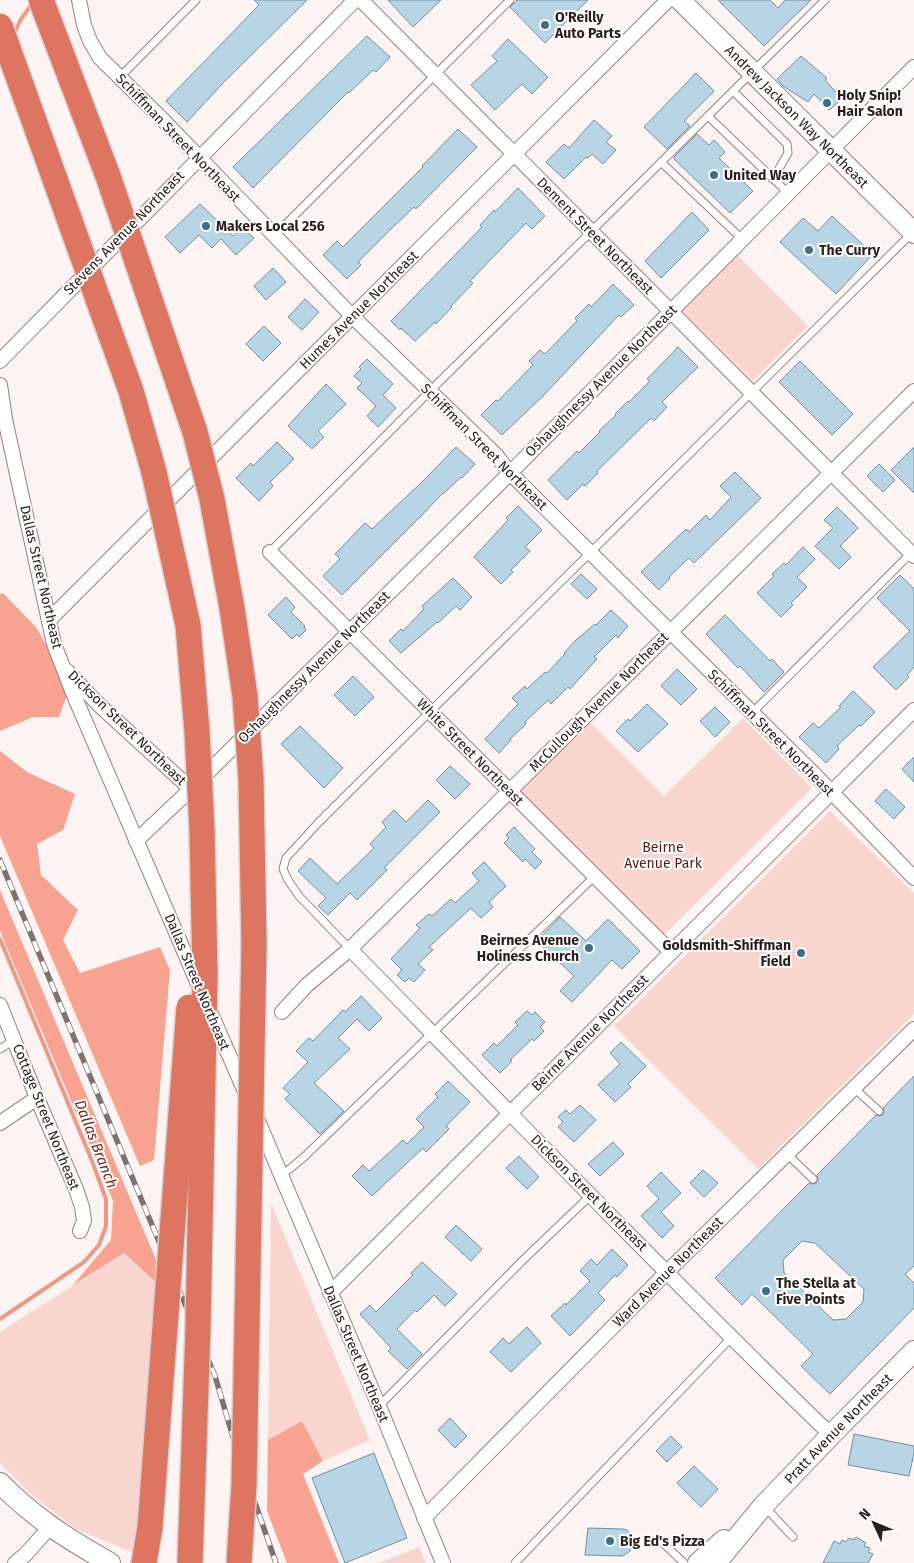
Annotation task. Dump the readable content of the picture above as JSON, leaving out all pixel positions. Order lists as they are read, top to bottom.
{
  "streets": {
    "main road": ["Andrew Jackson Way Northeast", "Pratt Avenue Northeast"],
    "street": [
      "Schiffman Street Northeast",
      "Stevens Avenue Northeast",
      "Dement Street Northeast",
      "Humes Avenue Northeast",
      "Oshaughnessy Avenue Northeast",
      "Dallas Street Northeast",
      "McCullough Avenue Northeast",
      "Dickson Street Northeast",
      "White Street Northeast",
      "Beirne Avenue Northeast",
      "Cottage Street Northeast",
      "Ward Avenue Northeast"
    ]
  },
  "crossings": [
    ["Andrew Jackson Way Northeast", "Oshaughnessy Avenue Northeast"],
    ["Schiffman Street Northeast", "Stevens Avenue Northeast"],
    ["Schiffman Street Northeast", "Humes Avenue Northeast"],
    ["Schiffman Street Northeast", "Oshaughnessy Avenue Northeast"],
    ["Schiffman Street Northeast", "McCullough Avenue Northeast"],
    ["Schiffman Street Northeast", "Beirne Avenue Northeast"],
    ["Dement Street Northeast", "Humes Avenue Northeast"],
    ["Dement Street Northeast", "Oshaughnessy Avenue Northeast"],
    ["Dement Street Northeast", "McCullough Avenue Northeast"],
    ["Humes Avenue Northeast", "Dallas Street Northeast"],
    ["Oshaughnessy Avenue Northeast", "Dallas Street Northeast"],
    ["Oshaughnessy Avenue Northeast", "Dickson Street Northeast"],
    ["Oshaughnessy Avenue Northeast", "White Street Northeast"],
    ["Dallas Street Northeast", "Dickson Street Northeast"],
    ["Dallas Street Northeast", "Beirne Avenue Northeast"],
    ["Dallas Street Northeast", "Ward Avenue Northeast"],
    ["McCullough Avenue Northeast", "Dickson Street Northeast"],
    ["McCullough Avenue Northeast", "White Street Northeast"],
    ["Dickson Street Northeast", "Beirne Avenue Northeast"],
    ["Dickson Street Northeast", "Ward Avenue Northeast"],
    ["Dickson Street Northeast", "Pratt Avenue Northeast"],
    ["White Street Northeast", "Beirne Avenue Northeast"]
  ],
  "water": ["Dallas Branch"],
  "parks": ["Beirne Avenue Park"],
  "places": [
    "O'Reilly Auto Parts",
    "Holy Snip! Hair Salon",
    "United Way",
    "Makers Local 256",
    "The Curry",
    "Beirnes Avenue Holiness Church",
    "Goldsmith-Shiffman Field",
    "The Stella at Five Points",
    "Big Ed's Pizza"
  ],
  "north": "top left"
}
